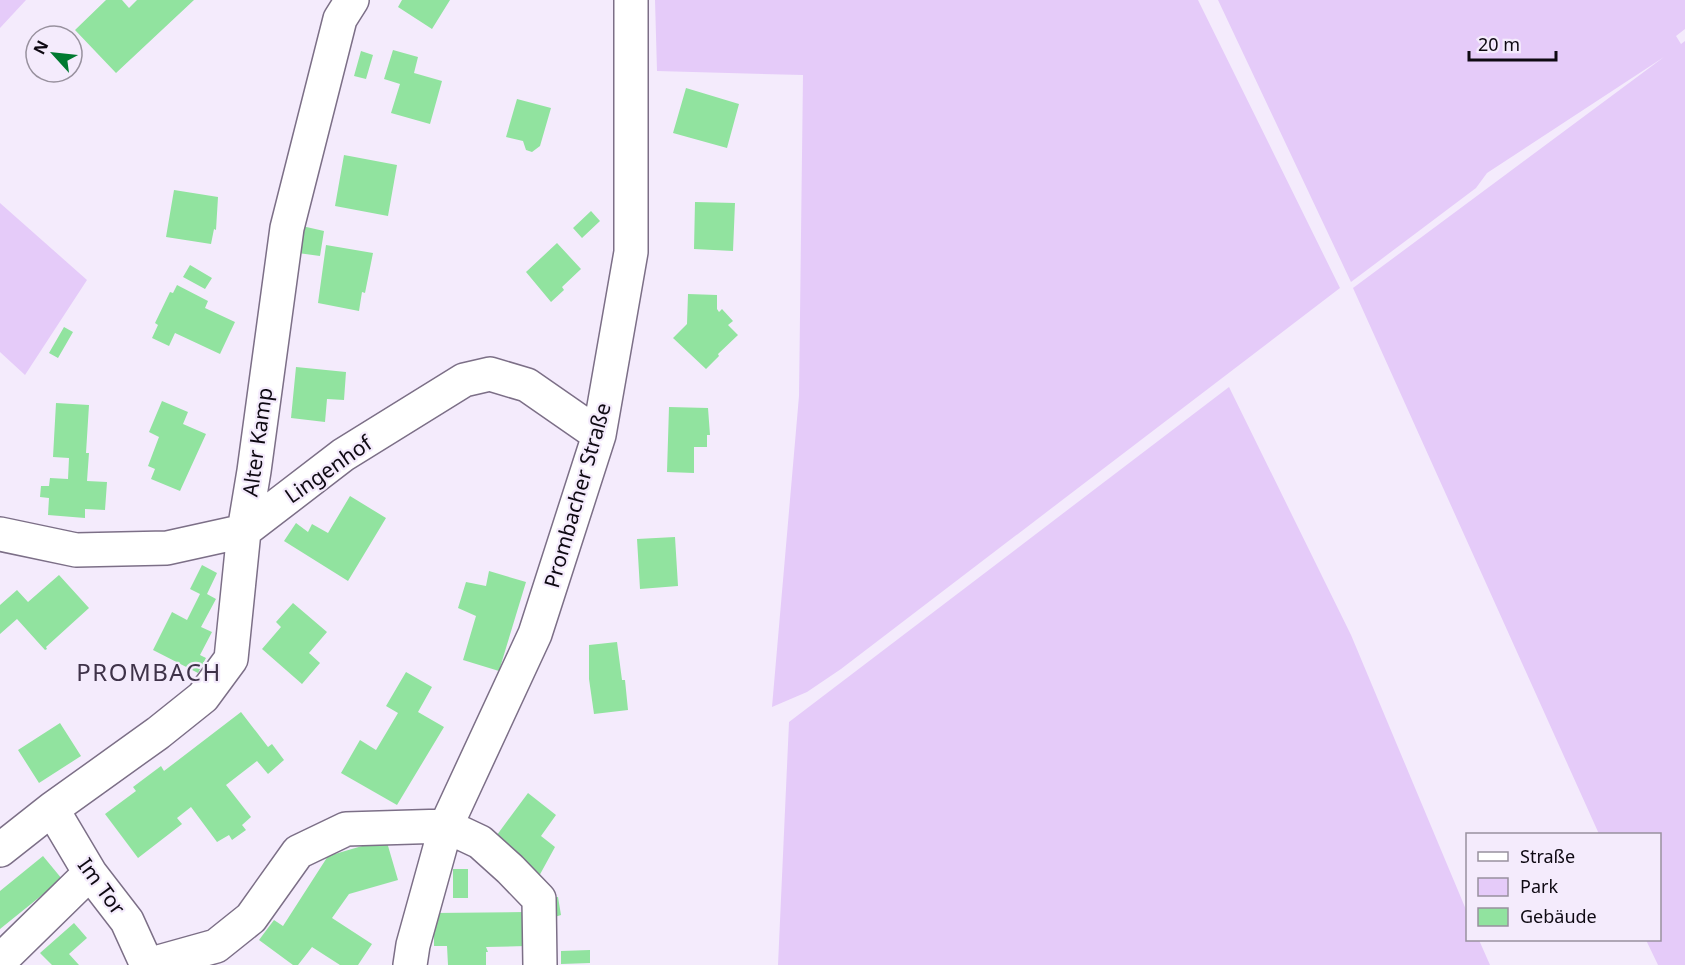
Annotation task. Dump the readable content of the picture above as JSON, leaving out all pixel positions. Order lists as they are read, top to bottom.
{
  "streets": {
    "street": [
      "Alter Kamp",
      "Lingenhof",
      "Prombacher Straße",
      "Im Tor"
    ]
  },
  "crossings": [
    ["Alter Kamp", "Lingenhof"],
    ["Alter Kamp", "Im Tor"],
    ["Lingenhof", "Prombacher Straße"]
  ],
  "districts": ["PROMBACH"],
  "legend": ["Straße", "Park", "Gebäude"],
  "scale_bar": "20 m",
  "north": "top left"
}
